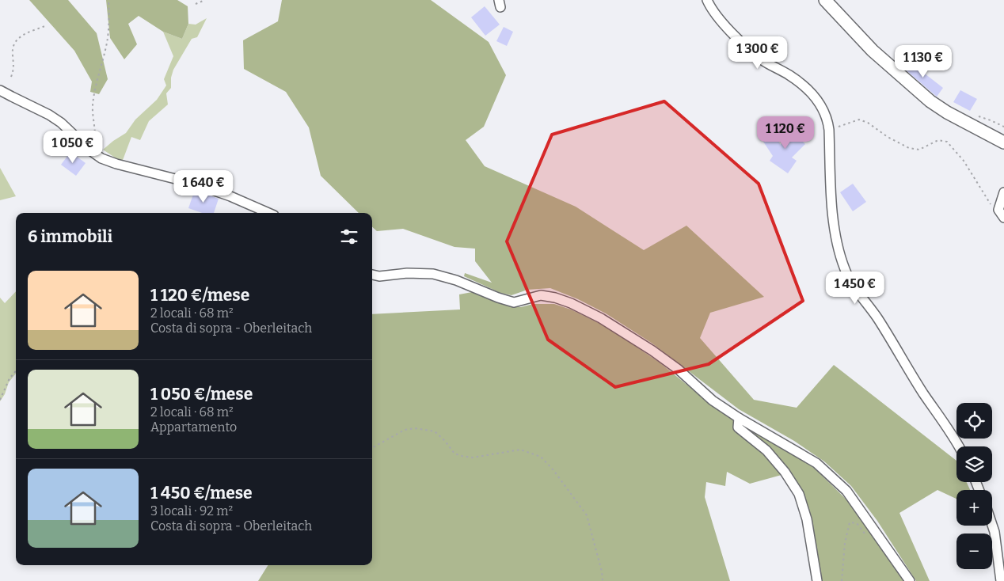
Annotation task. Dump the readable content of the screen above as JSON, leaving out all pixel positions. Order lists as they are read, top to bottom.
{
  "page": {
    "price": [
      "1 300 €",
      "1 130 €",
      "1 120 €",
      "1 050 €",
      "1 640 €",
      "1 450 €"
    ],
    "heading": "6 immobili",
    "list": [
      {
        "name": "1 120 €/mese",
        "note": "2 locali · 68 m² · Costa di sopra - Oberleitach"
      },
      {
        "name": "1 050 €/mese",
        "note": "2 locali · 68 m² · Appartamento"
      },
      {
        "name": "1 450 €/mese",
        "note": "3 locali · 92 m² · Costa di sopra - Oberleitach"
      }
    ],
    "map_buttons": ["+", "−"]
  }
}
